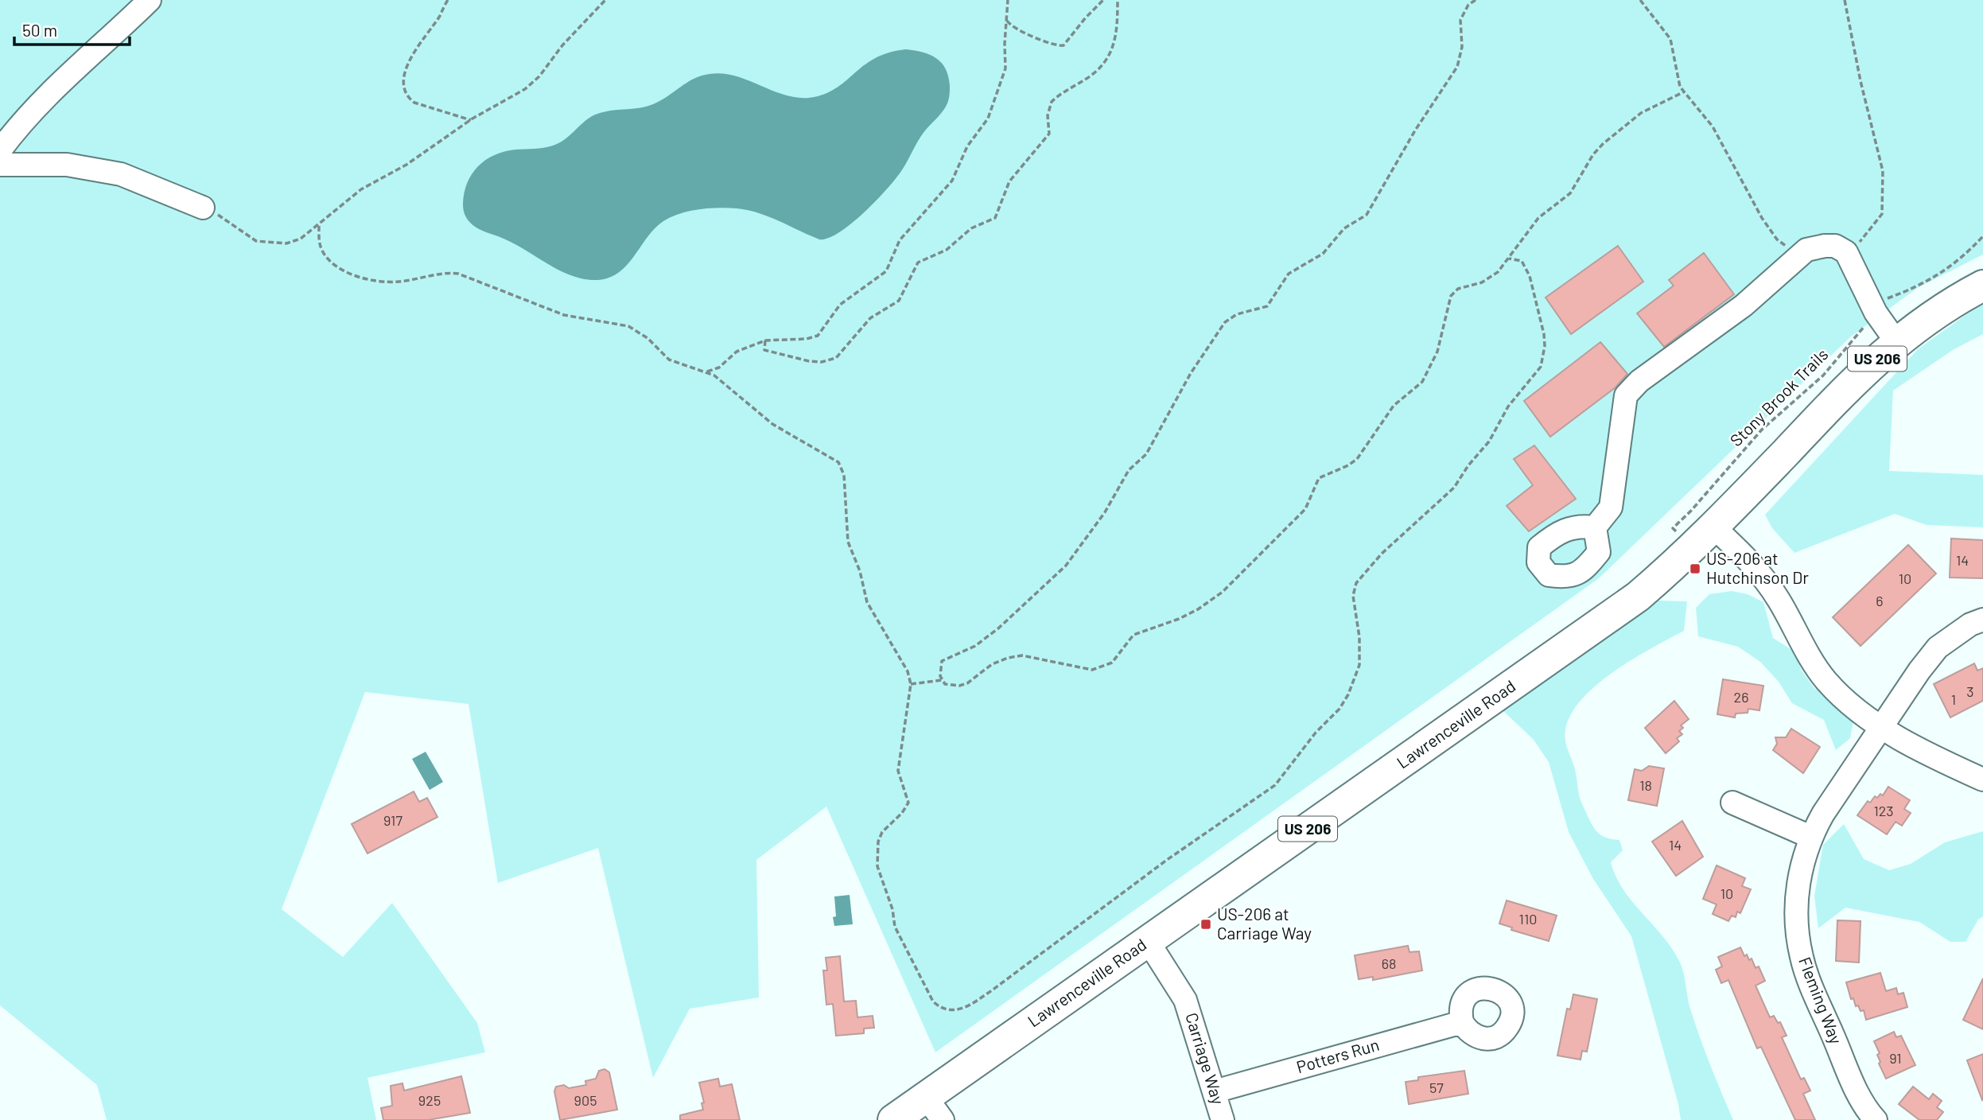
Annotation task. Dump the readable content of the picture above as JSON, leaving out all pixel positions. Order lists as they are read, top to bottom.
{
  "streets": {
    "highway": ["US 206", "Lawrenceville Road"],
    "street": ["Fleming Way", "Potters Run", "Carriage Way"],
    "path": ["Stony Brook Trails"]
  },
  "crossings": [
    ["Stony Brook Trails", "Lawrenceville Road"],
    ["Lawrenceville Road", "Carriage Way"],
    ["Potters Run", "Carriage Way"]
  ],
  "places": {
    "transit": ["US-206 at Hutchinson Dr", "US-206 at Carriage Way"]
  },
  "house_numbers": [
    "14",
    "10",
    "6",
    "3",
    "26",
    "1",
    "18",
    "123",
    "917",
    "14",
    "10",
    "110",
    "68",
    "91",
    "57",
    "925",
    "905"
  ],
  "scale_bar": "50 m"
}
